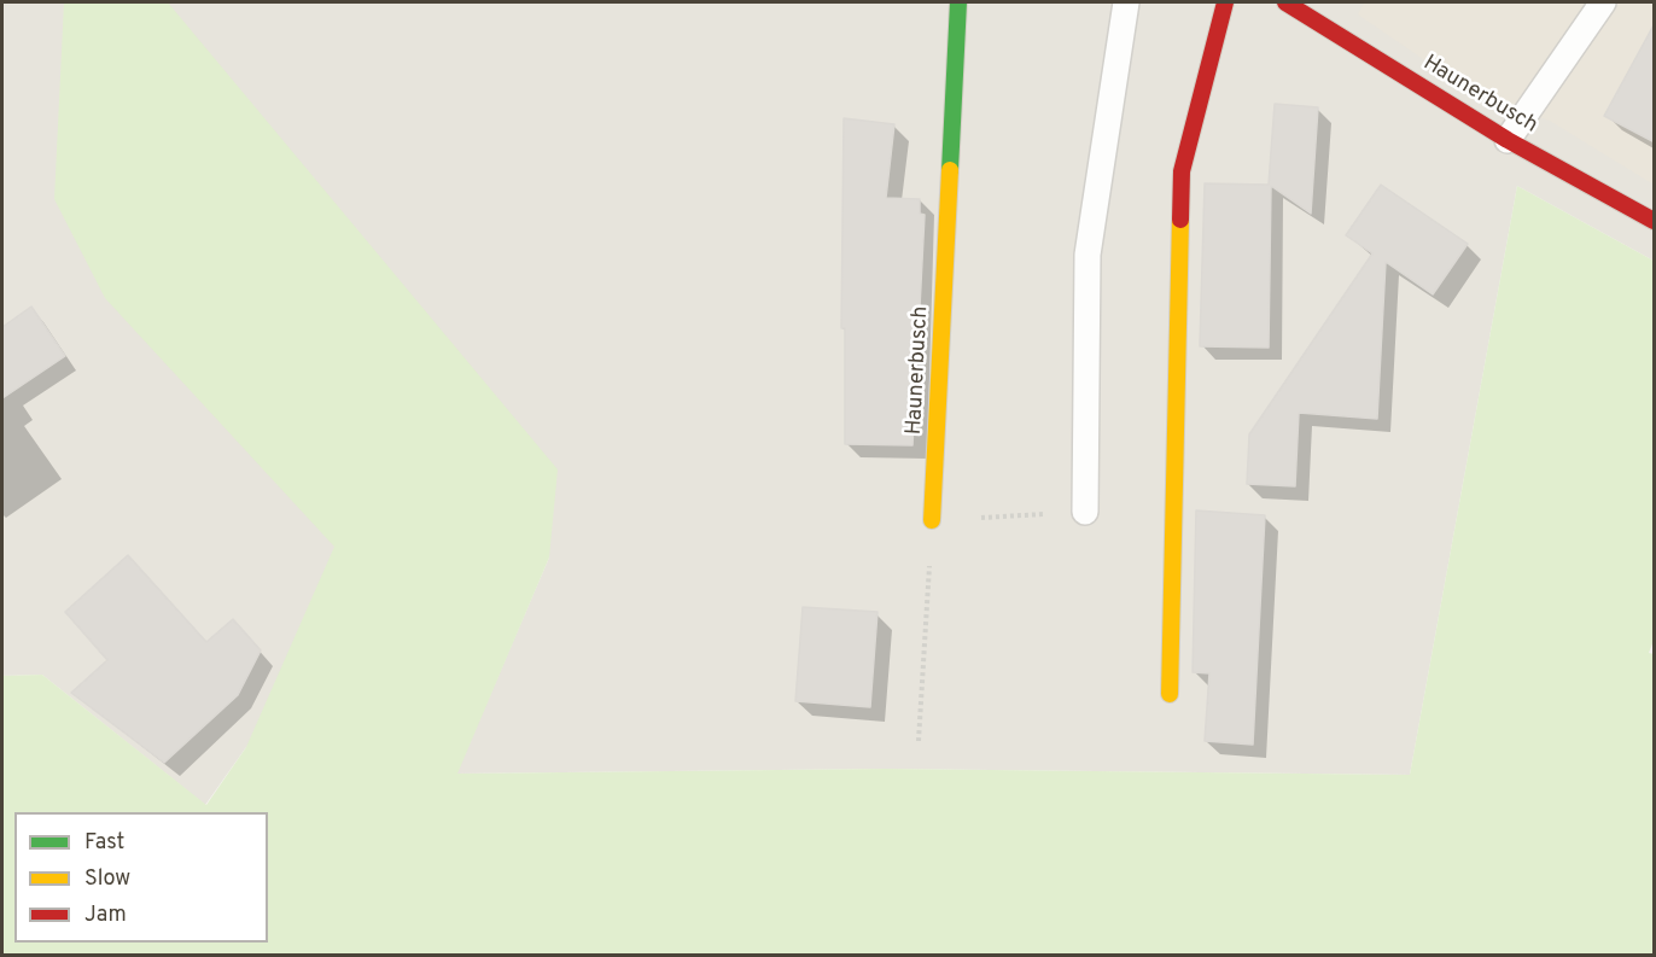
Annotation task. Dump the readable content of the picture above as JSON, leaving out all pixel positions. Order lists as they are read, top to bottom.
{
  "streets": {
    "street": ["Haunerbusch"]
  },
  "legend": ["Fast", "Slow", "Jam"]
}
